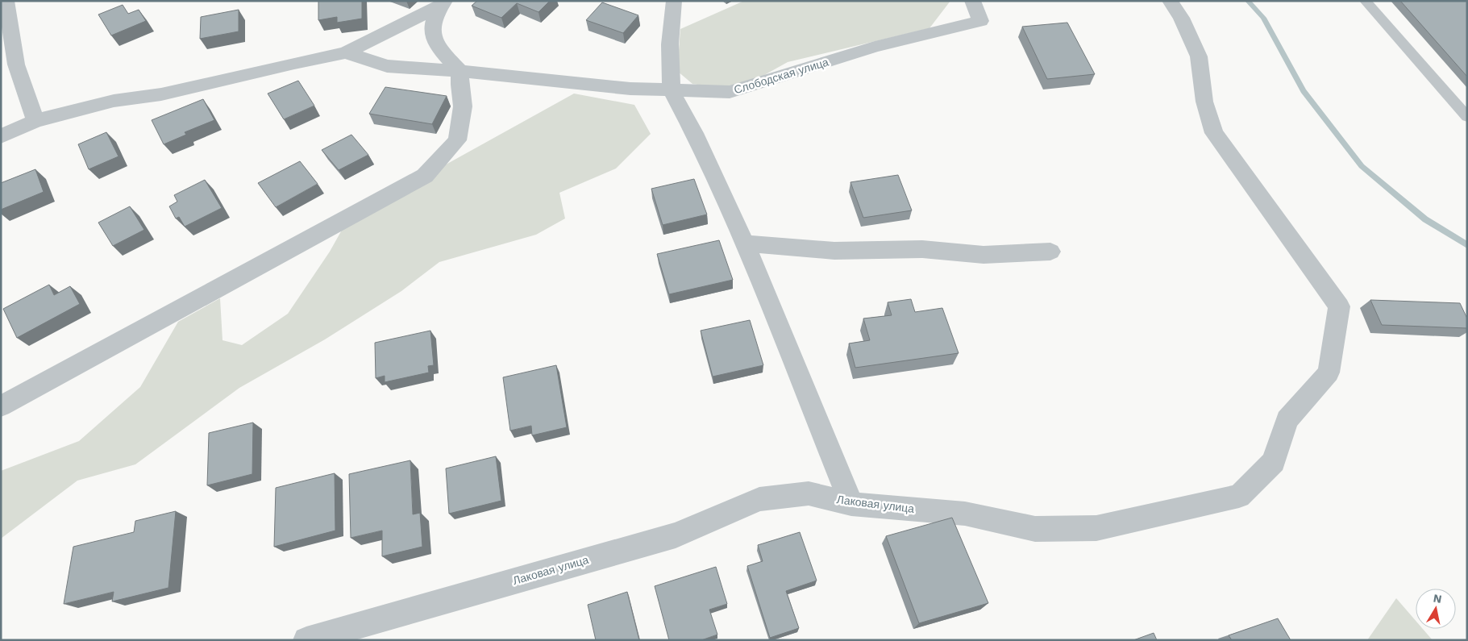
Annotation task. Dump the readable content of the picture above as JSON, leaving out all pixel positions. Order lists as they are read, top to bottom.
{
  "streets": {
    "street": ["Слободская улица", "Лаковая улица"]
  },
  "north": "top"
}
